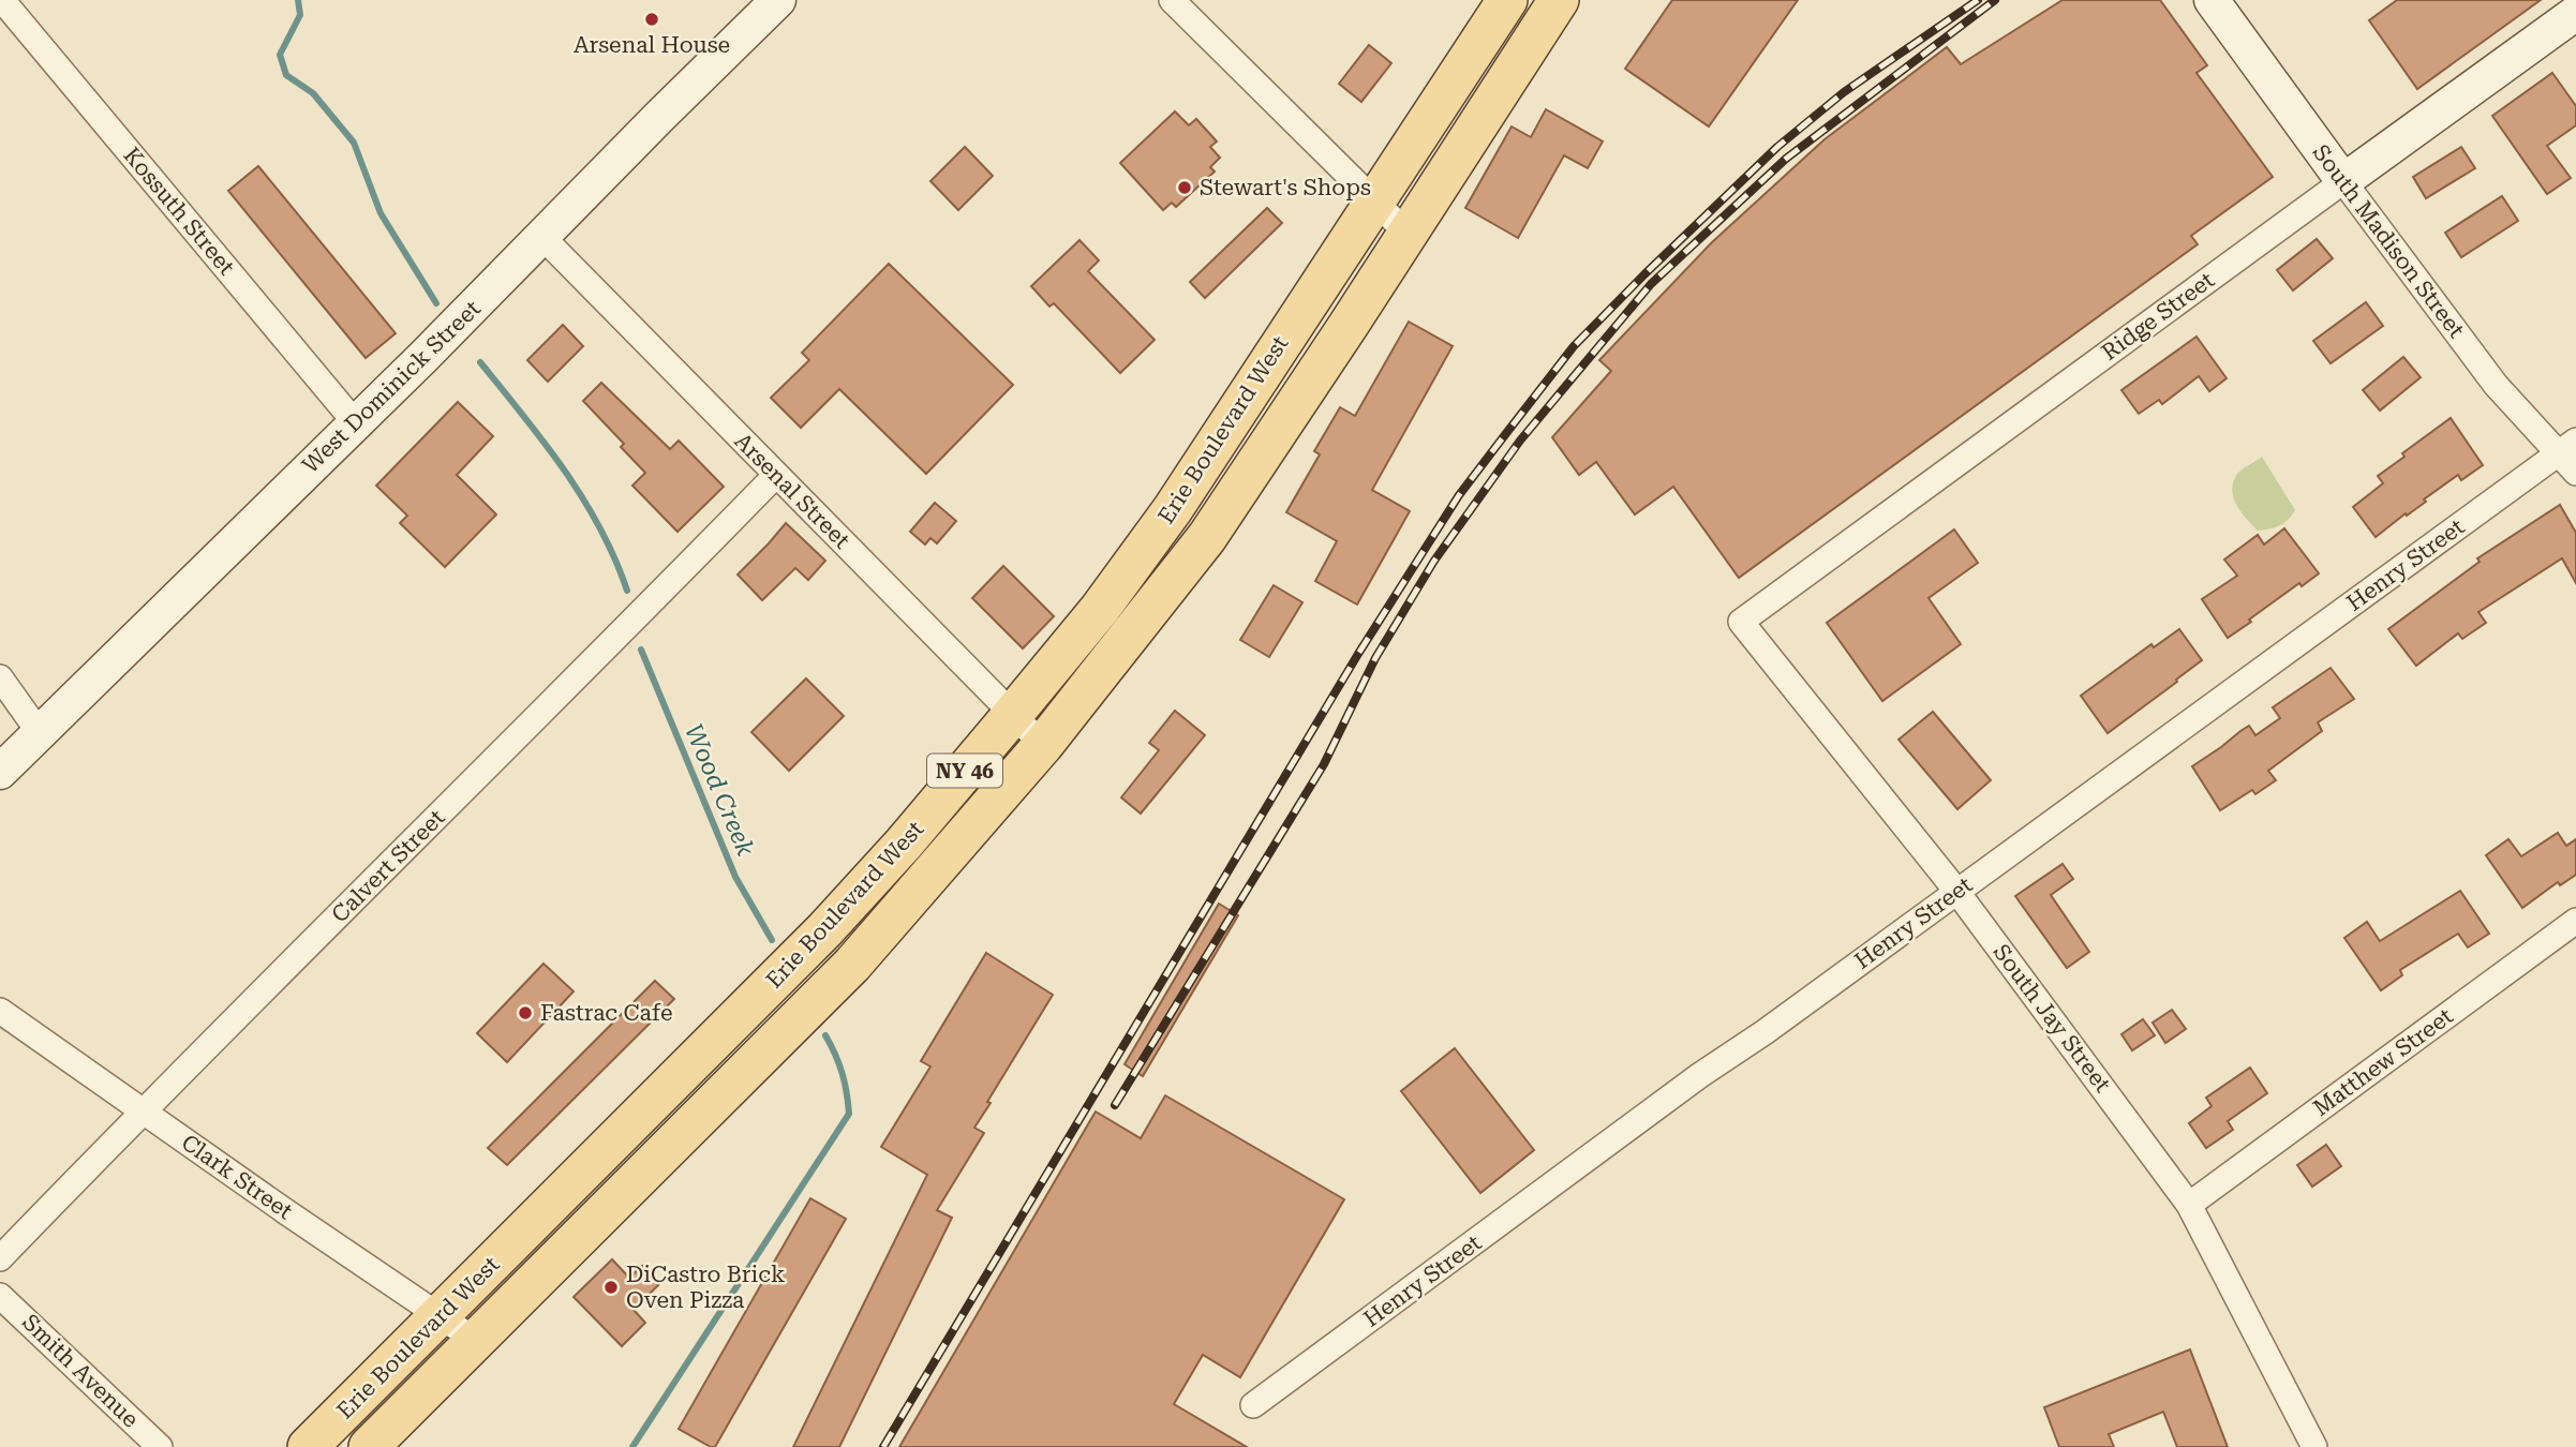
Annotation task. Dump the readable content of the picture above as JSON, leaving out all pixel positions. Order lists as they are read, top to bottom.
{
  "streets": {
    "main road": ["Erie Boulevard West", "NY 46"],
    "street": [
      "Kossuth Street",
      "South Madison Street",
      "Ridge Street",
      "West Dominick Street",
      "Arsenal Street",
      "Henry Street",
      "Calvert Street",
      "South Jay Street",
      "Matthew Street",
      "Clark Street",
      "Smith Avenue"
    ]
  },
  "crossings": [
    ["Kossuth Street", "West Dominick Street"],
    ["South Madison Street", "Ridge Street"],
    ["South Madison Street", "Henry Street"],
    ["Ridge Street", "South Jay Street"],
    ["West Dominick Street", "Arsenal Street"],
    ["Erie Boulevard West", "Arsenal Street"],
    ["Erie Boulevard West", "Clark Street"],
    ["Arsenal Street", "Calvert Street"],
    ["Henry Street", "South Jay Street"],
    ["Calvert Street", "Clark Street"],
    ["South Jay Street", "Matthew Street"]
  ],
  "water": ["Wood Creek"],
  "places": [
    "Arsenal House",
    "Stewart's Shops",
    "Fastrac Cafe",
    "DiCastro Brick Oven Pizza"
  ]
}
